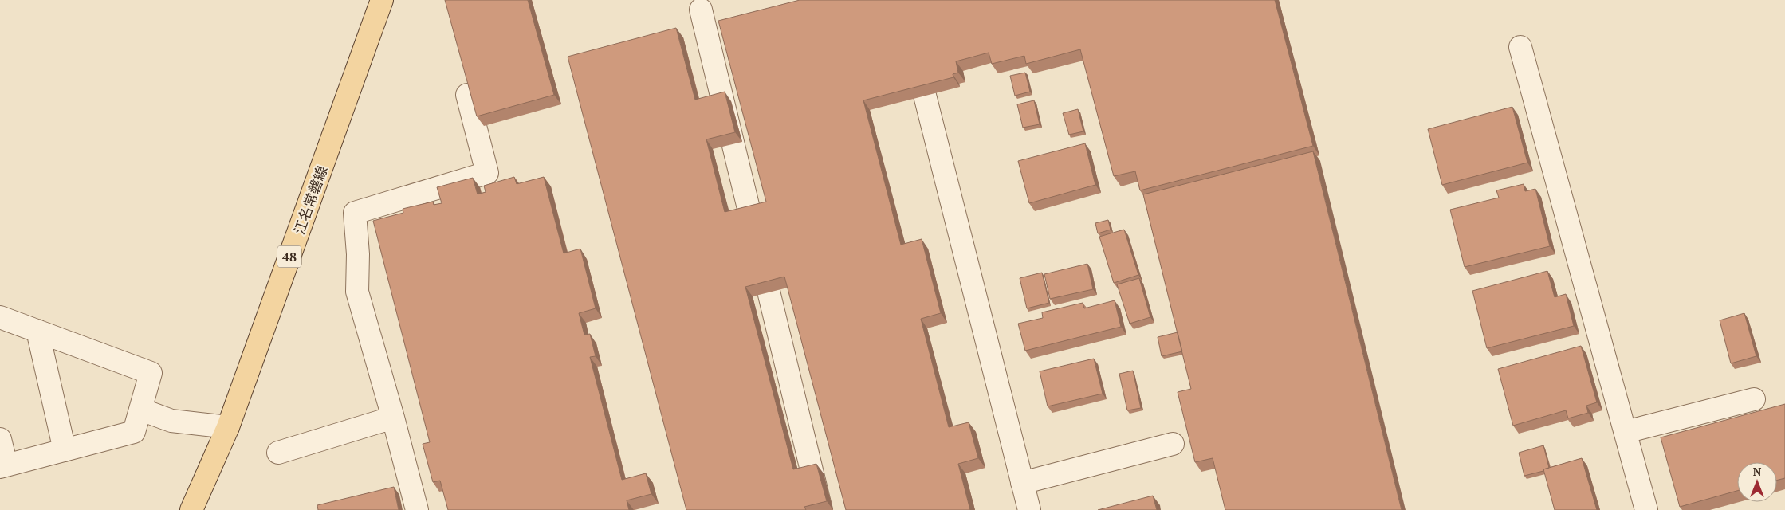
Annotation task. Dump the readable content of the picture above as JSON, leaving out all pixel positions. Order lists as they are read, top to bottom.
{
  "streets": {
    "main road": ["江名常磐線", "48"]
  },
  "north": "top"
}
